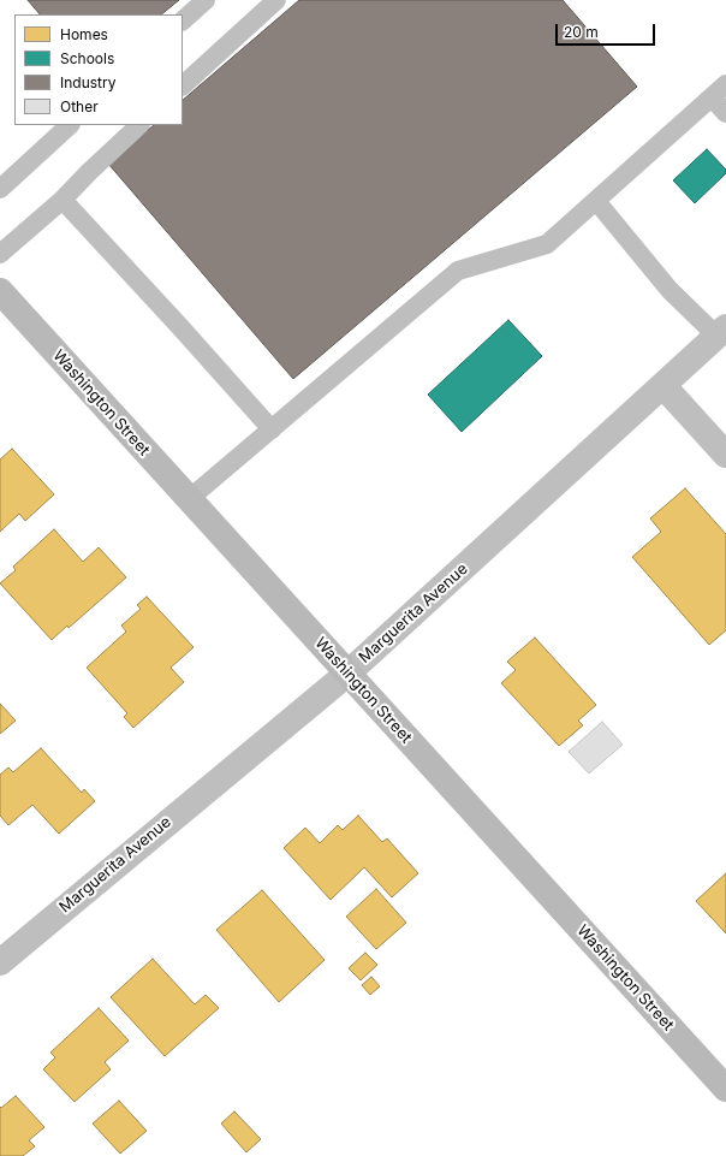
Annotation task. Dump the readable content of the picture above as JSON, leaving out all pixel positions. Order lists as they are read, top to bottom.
{
  "streets": {
    "street": ["Washington Street", "Marguerita Avenue"]
  },
  "crossings": [
    ["Washington Street", "Marguerita Avenue"]
  ],
  "legend": [
    "Homes",
    "Schools",
    "Industry",
    "Other"
  ],
  "scale_bar": "20 m"
}
